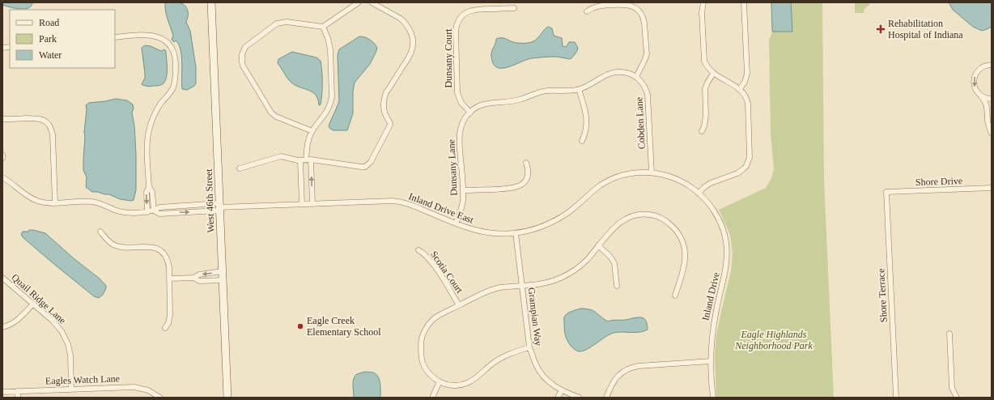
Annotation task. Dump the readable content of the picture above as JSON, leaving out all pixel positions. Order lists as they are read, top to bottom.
{
  "streets": {
    "street": [
      "Dunsany Court",
      "Cobden Lane",
      "Dunsany Lane",
      "Shore Drive",
      "West 46th Street",
      "Inland Drive East",
      "Scotia Court",
      "Shore Terrace",
      "Inland Drive",
      "Quail Ridge Lane",
      "Grampian Way",
      "Eagles Watch Lane"
    ]
  },
  "crossings": [
    ["Dunsany Court", "Dunsany Lane"],
    ["Cobden Lane", "Inland Drive East"],
    ["Dunsany Lane", "Inland Drive East"],
    ["Shore Drive", "Shore Terrace"],
    ["West 46th Street", "Inland Drive East"],
    ["Inland Drive East", "Inland Drive"],
    ["Inland Drive East", "Grampian Way"],
    ["Quail Ridge Lane", "Eagles Watch Lane"]
  ],
  "parks": ["Eagle Highlands Neighborhood Park"],
  "places": {
    "health": ["Rehabilitation Hospital of Indiana"],
    "other": ["Eagle Creek Elementary School"]
  },
  "legend": ["Road", "Park", "Water"]
}
